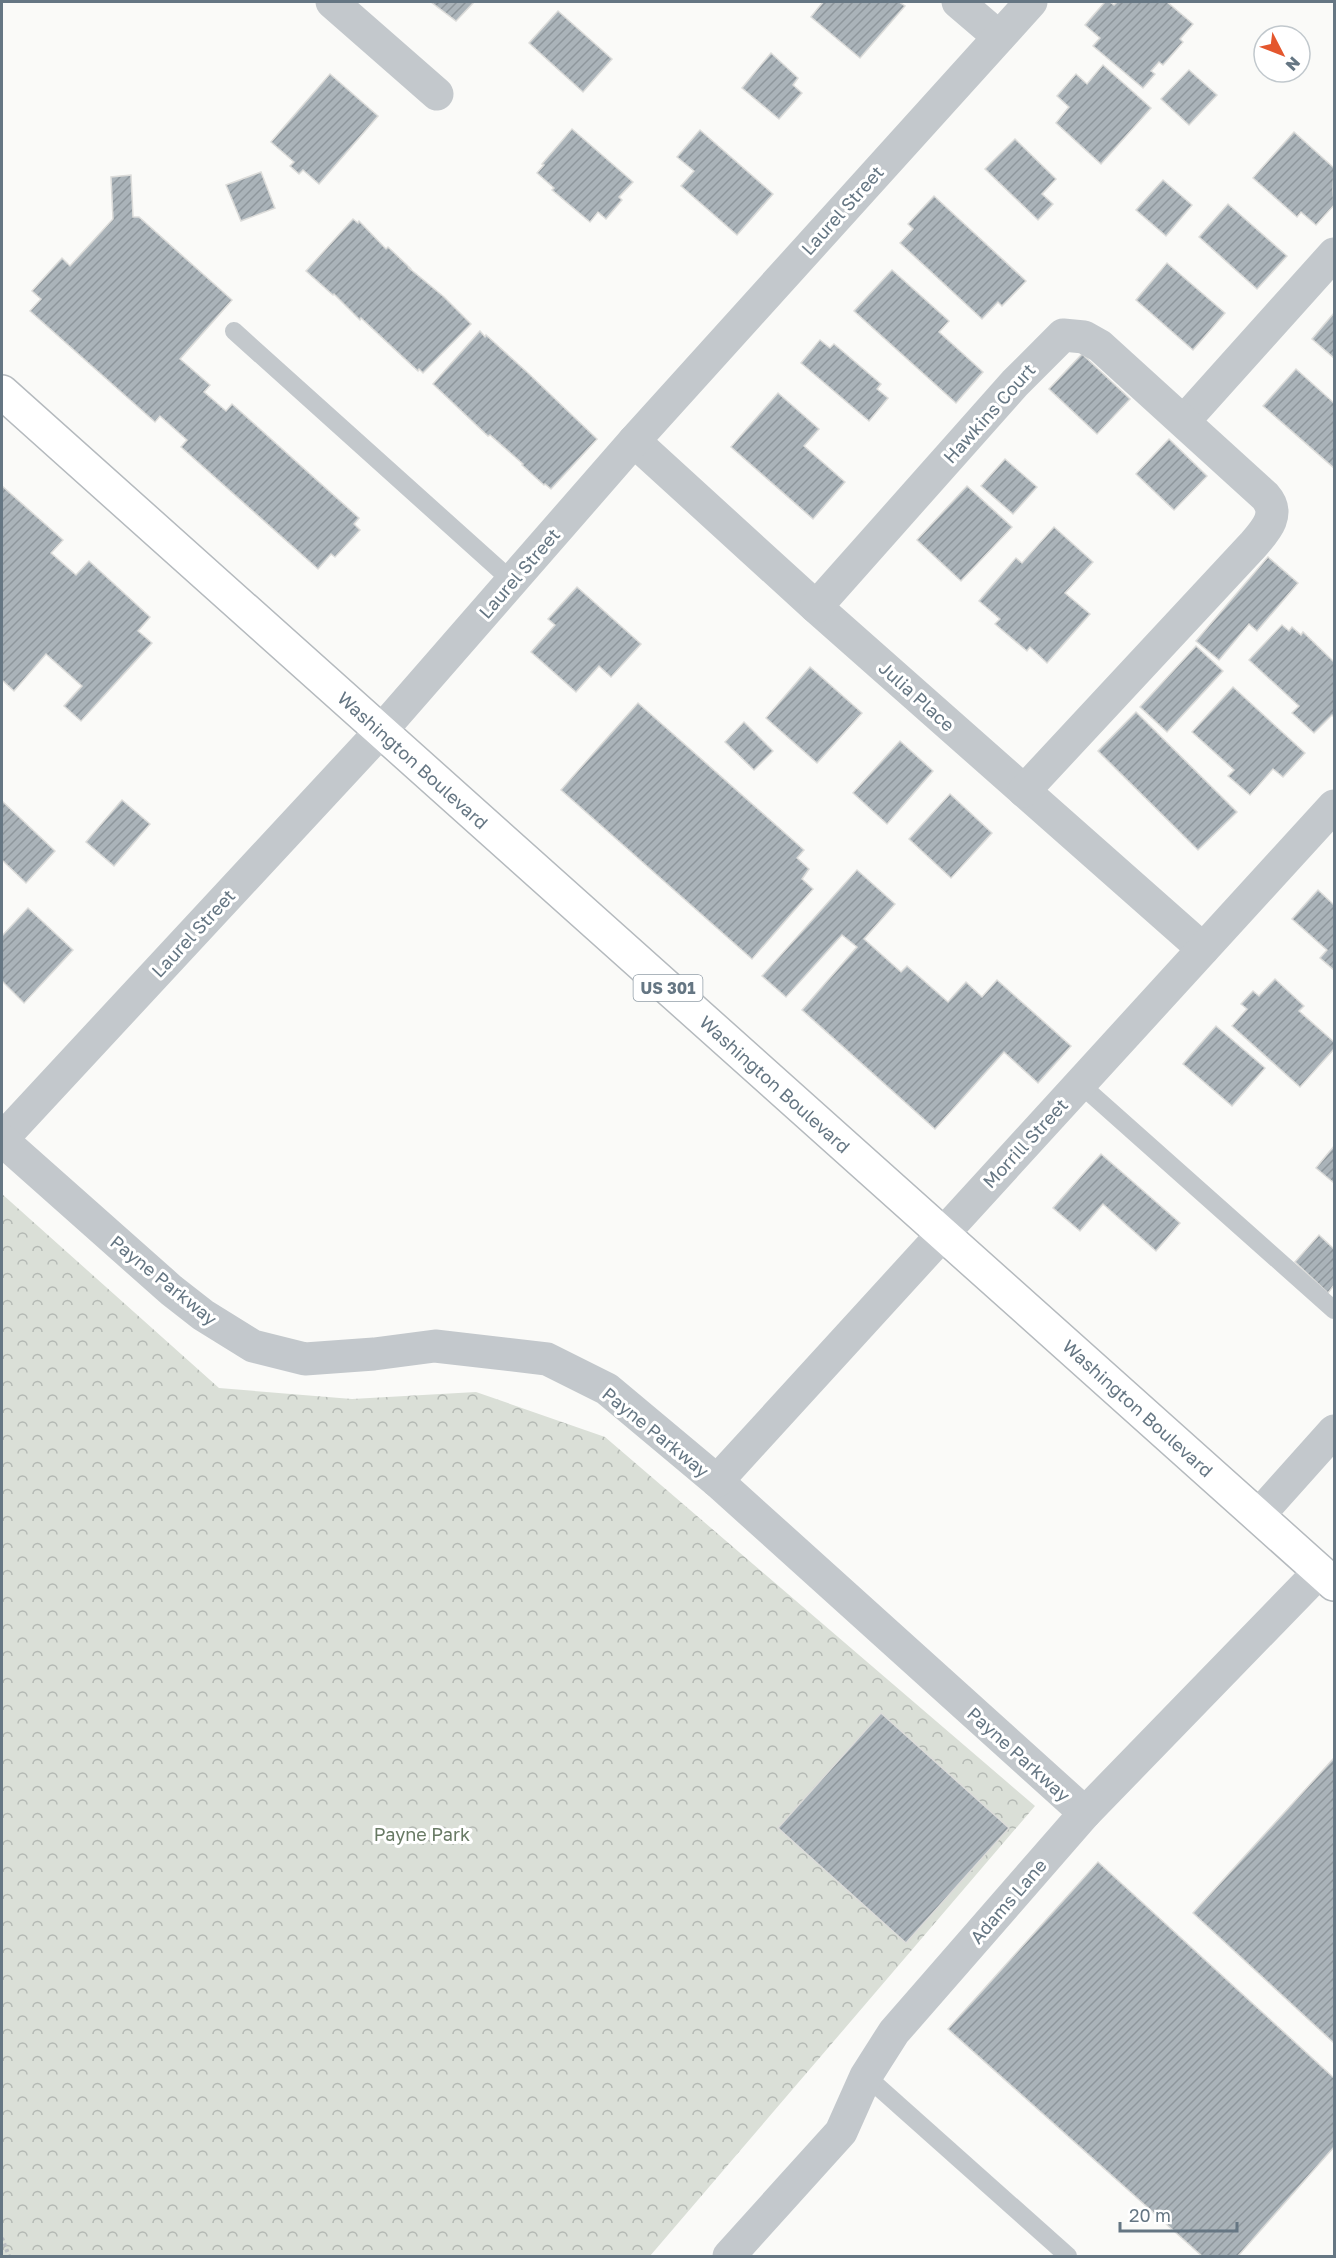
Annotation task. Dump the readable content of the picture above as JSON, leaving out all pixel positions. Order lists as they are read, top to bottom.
{
  "streets": {
    "main road": ["Washington Boulevard", "US 301"],
    "street": [
      "Laurel Street",
      "Hawkins Court",
      "Julia Place",
      "Morrill Street",
      "Payne Parkway",
      "Adams Lane"
    ]
  },
  "crossings": [
    ["Laurel Street", "Julia Place"],
    ["Laurel Street", "Washington Boulevard"],
    ["Laurel Street", "Payne Parkway"],
    ["Hawkins Court", "Julia Place"],
    ["Julia Place", "Morrill Street"],
    ["Washington Boulevard", "Morrill Street"],
    ["Washington Boulevard", "Adams Lane"],
    ["Morrill Street", "Payne Parkway"],
    ["Payne Parkway", "Adams Lane"]
  ],
  "parks": ["Payne Park"],
  "scale_bar": "20 m",
  "north": "bottom right"
}
